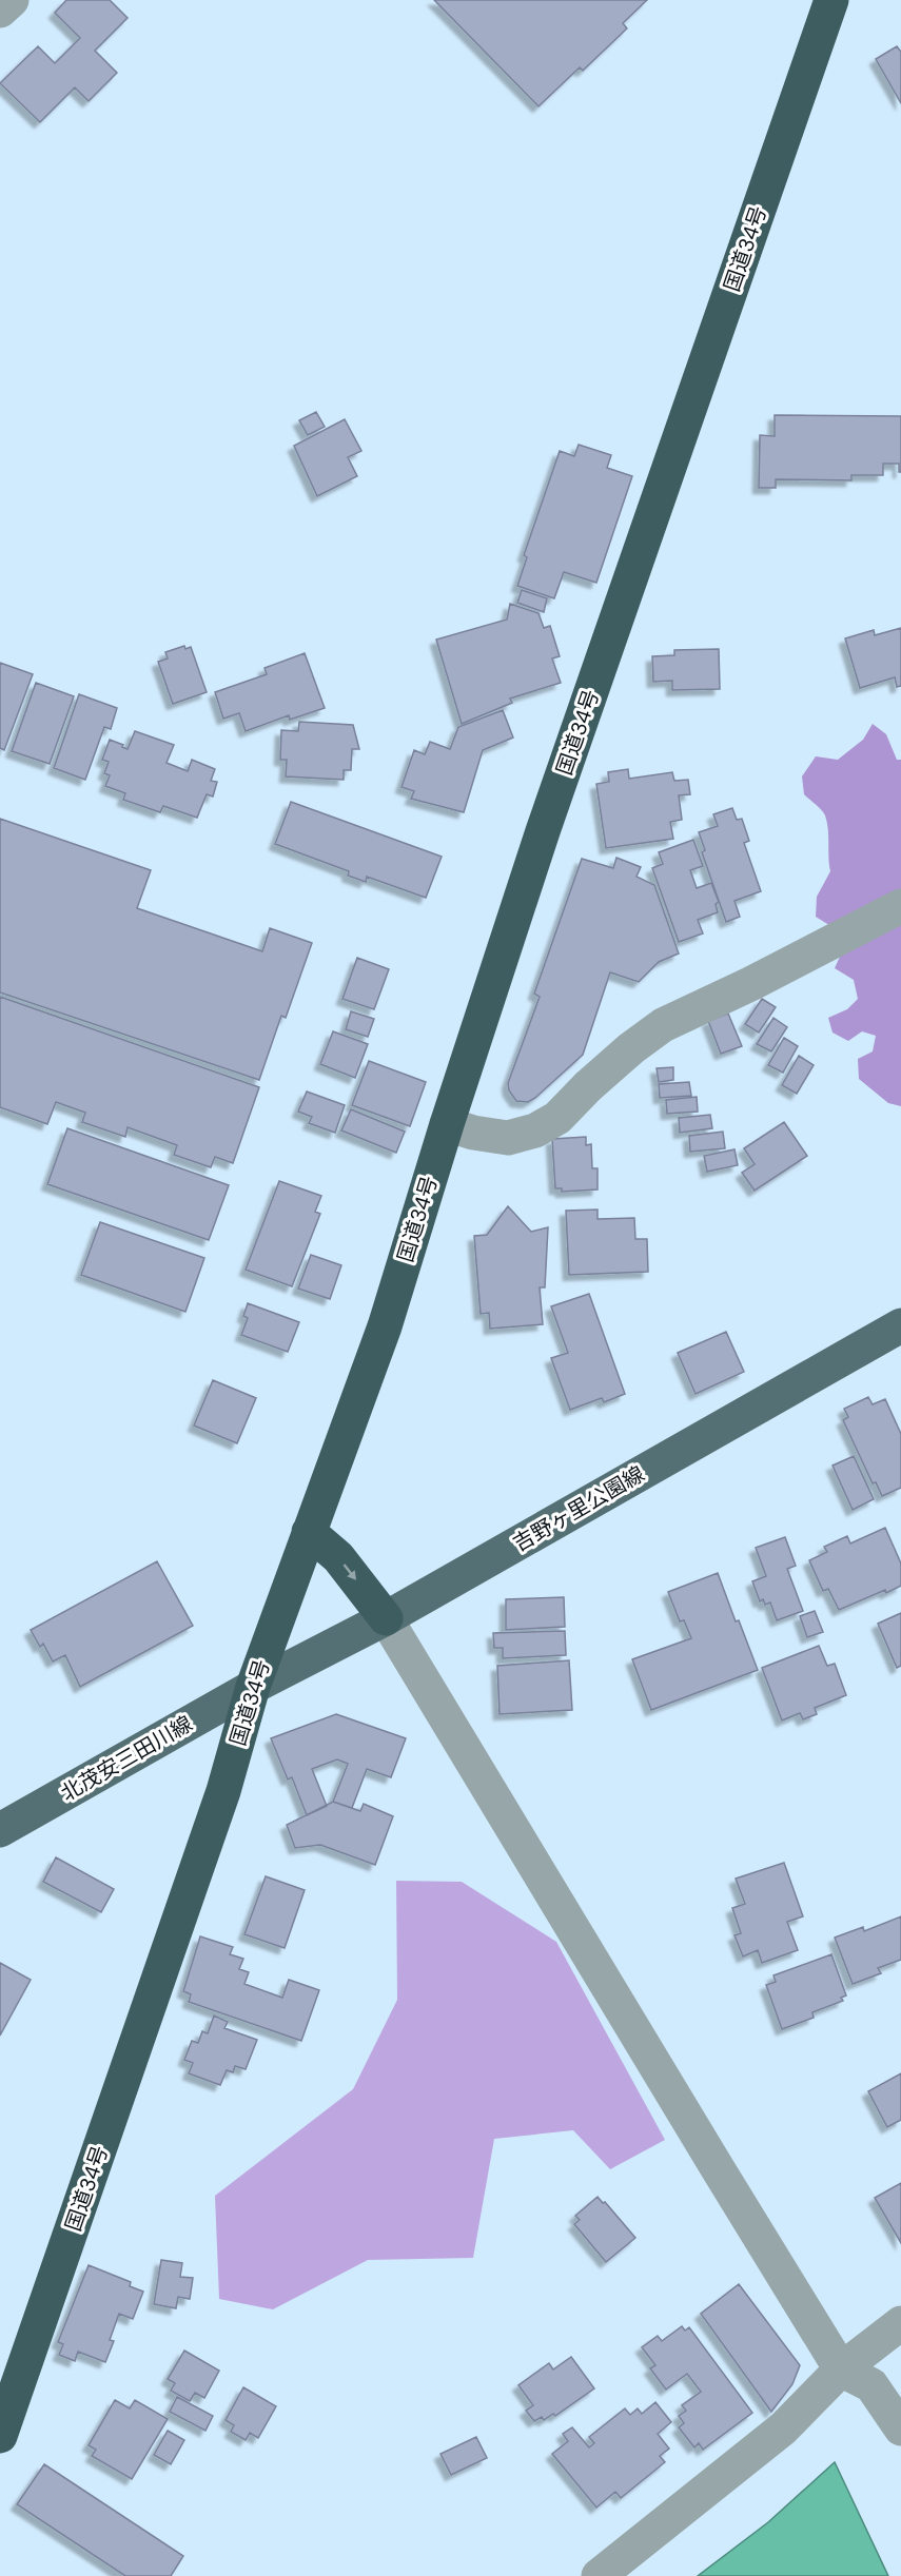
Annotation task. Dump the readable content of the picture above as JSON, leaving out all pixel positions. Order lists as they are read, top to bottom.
{
  "streets": {
    "highway": ["国道34号"],
    "main road": ["吉野ヶ里公園線", "北茂安三田川線"]
  },
  "crossings": [
    ["国道34号", "吉野ヶ里公園線"],
    ["国道34号", "北茂安三田川線"],
    ["吉野ヶ里公園線", "北茂安三田川線"]
  ]
}
